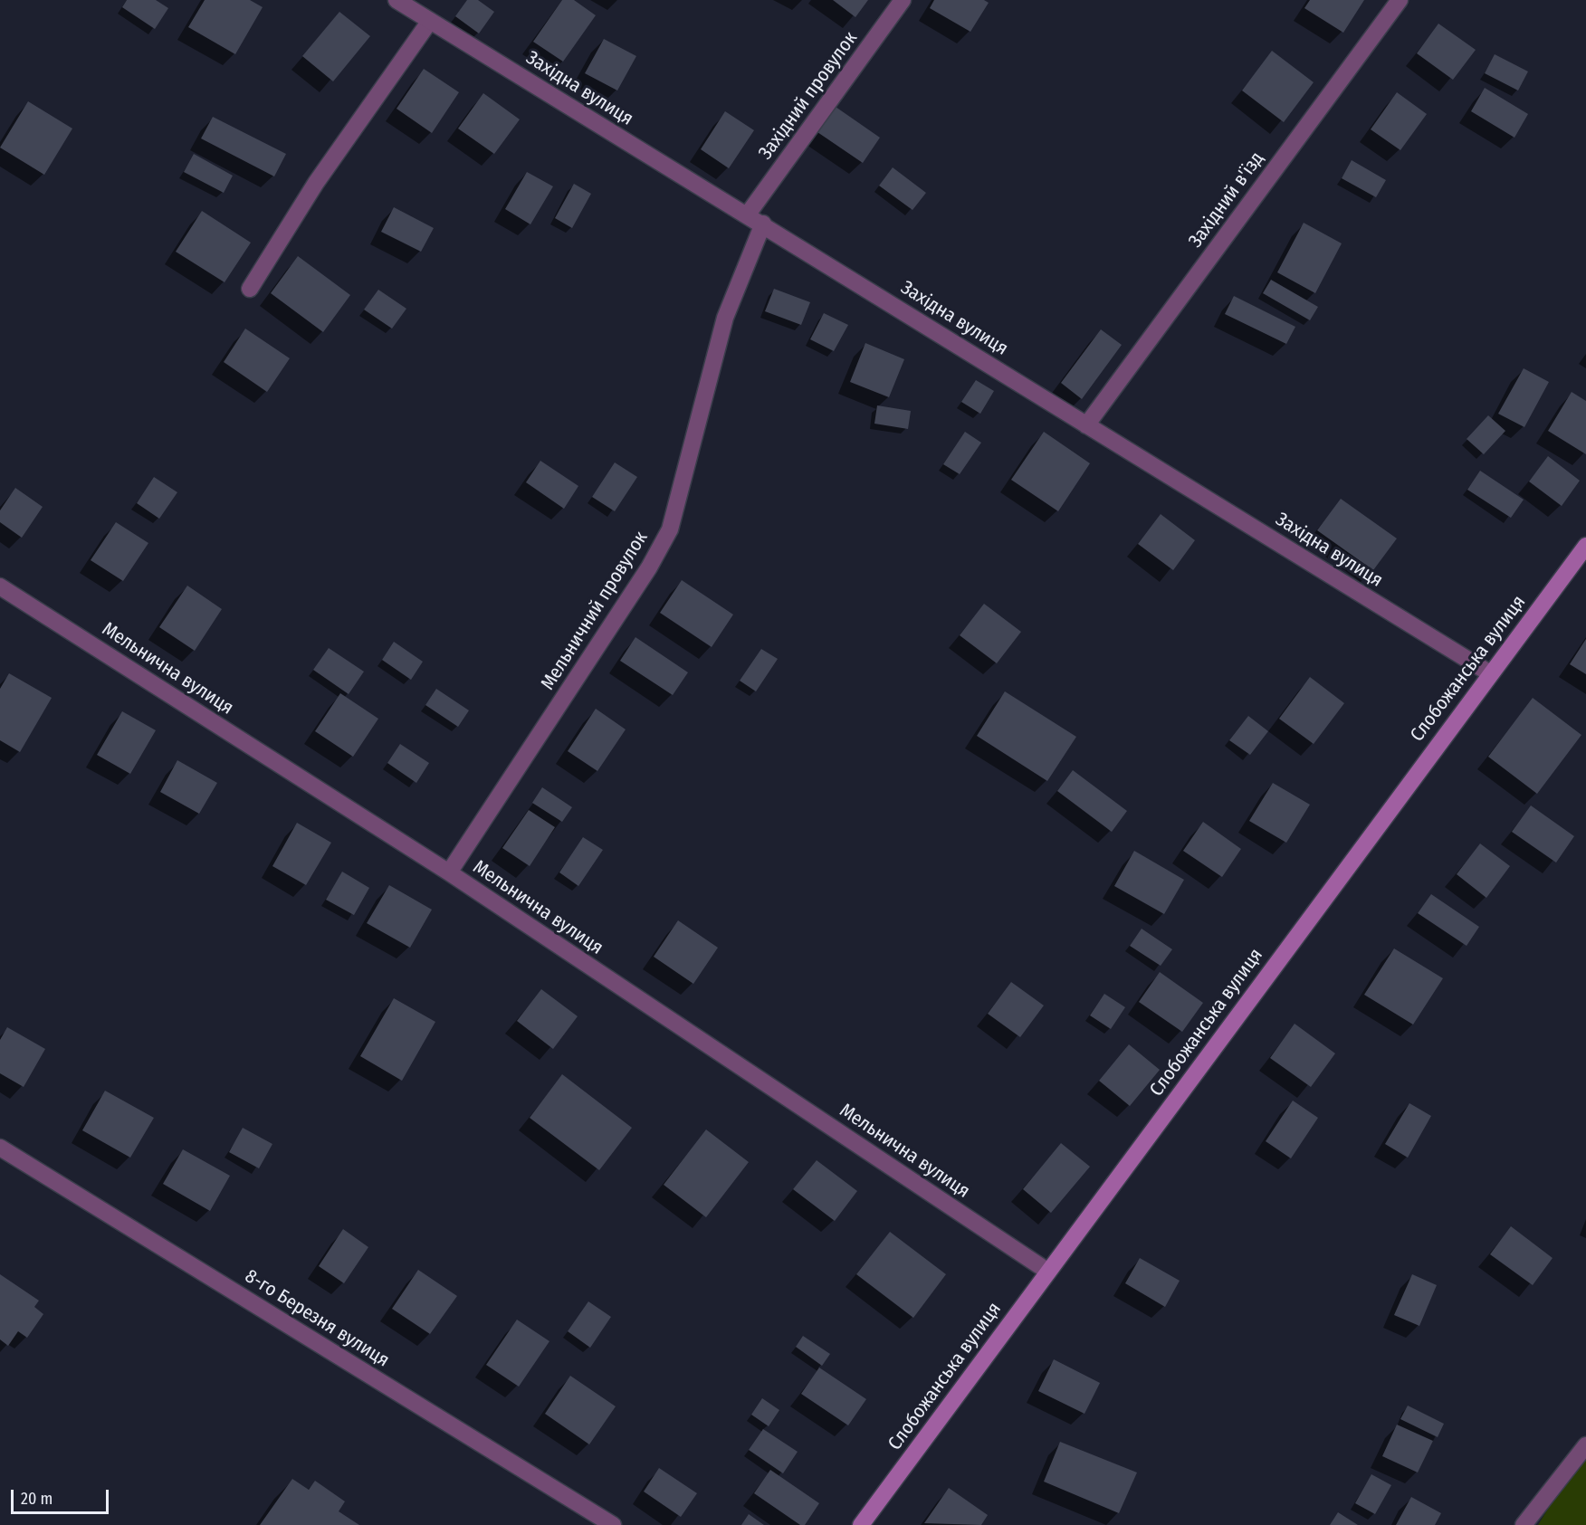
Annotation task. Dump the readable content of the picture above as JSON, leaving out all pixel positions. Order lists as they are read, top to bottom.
{
  "streets": {
    "street": [
      "Західна вулиця",
      "Західний провулок",
      "Західний в'їзд",
      "Мельничний провулок",
      "Мельнична вулиця",
      "Слобожанська вулиця",
      "8-го Березня вулиця"
    ]
  },
  "crossings": [
    ["Західна вулиця", "Західний провулок"],
    ["Західна вулиця", "Західний в'їзд"],
    ["Західна вулиця", "Мельничний провулок"],
    ["Західна вулиця", "Слобожанська вулиця"],
    ["Мельничний провулок", "Мельнична вулиця"],
    ["Мельнична вулиця", "Слобожанська вулиця"]
  ],
  "scale_bar": "20 m"
}
